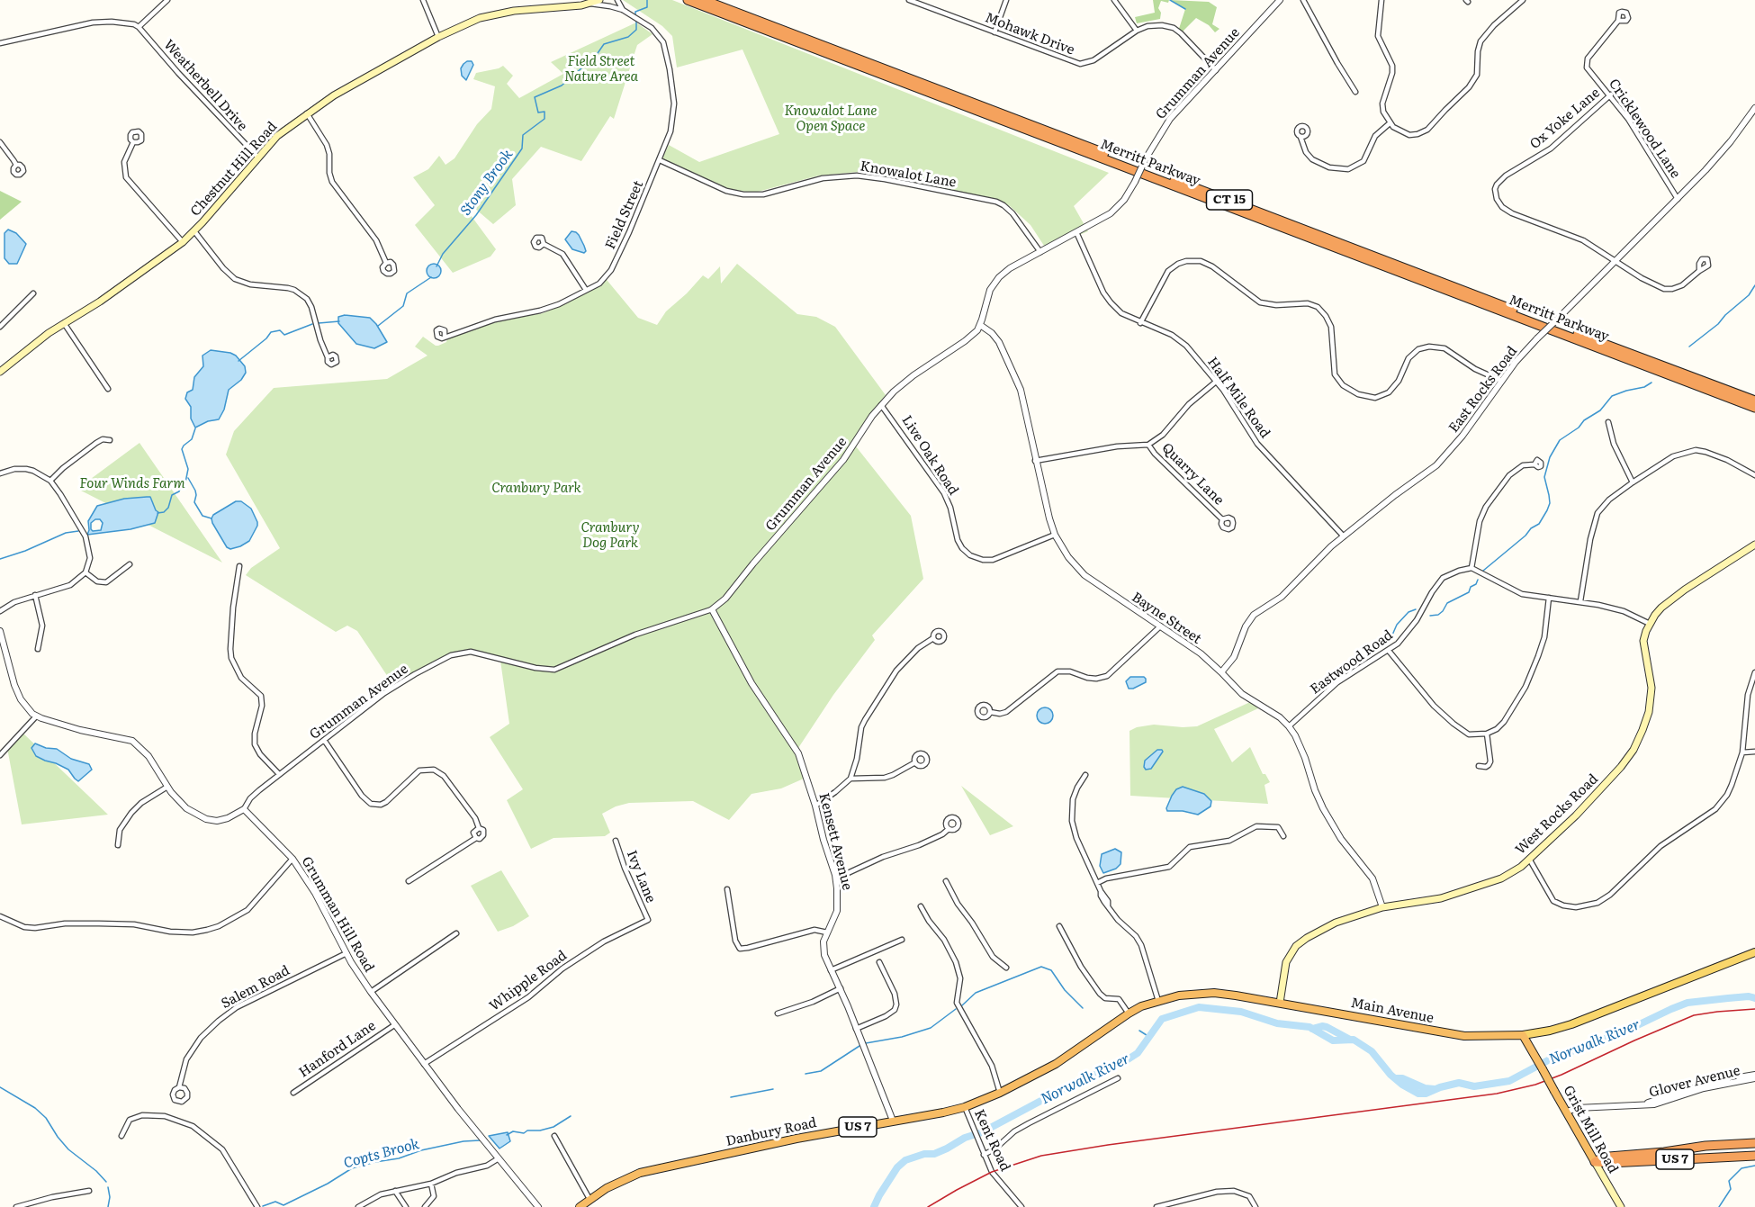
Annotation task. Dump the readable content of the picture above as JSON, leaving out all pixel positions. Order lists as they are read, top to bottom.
{
  "streets": {
    "highway": [
      "Merritt Parkway",
      "CT 15",
      "Main Avenue",
      "US 7",
      "Grist Mill Road",
      "Danbury Road"
    ],
    "main road": ["Chestnut Hill Road", "West Rocks Road"],
    "street": [
      "Mohawk Drive",
      "Grumman Avenue",
      "Weatherbell Drive",
      "Ox Yoke Lane",
      "Cricklewood Lane",
      "Knowalot Lane",
      "Field Street",
      "East Rocks Road",
      "Half Mile Road",
      "Live Oak Road",
      "Quarry Lane",
      "Bayne Street",
      "Eastwood Road",
      "Kensett Avenue",
      "Ivy Lane",
      "Grumman Hill Road",
      "Whipple Road",
      "Salem Road",
      "Hanford Lane",
      "Glover Avenue",
      "Kent Road"
    ]
  },
  "crossings": [
    ["Mohawk Drive", "Grumman Avenue"],
    ["Grumman Avenue", "Knowalot Lane"],
    ["Grumman Avenue", "Half Mile Road"],
    ["Grumman Avenue", "Live Oak Road"],
    ["Grumman Avenue", "Bayne Street"],
    ["Grumman Avenue", "Kensett Avenue"],
    ["Grumman Avenue", "Grumman Hill Road"],
    ["Weatherbell Drive", "Chestnut Hill Road"],
    ["Ox Yoke Lane", "Cricklewood Lane"],
    ["Ox Yoke Lane", "East Rocks Road"],
    ["Cricklewood Lane", "East Rocks Road"],
    ["Chestnut Hill Road", "Field Street"],
    ["Knowalot Lane", "Field Street"],
    ["East Rocks Road", "Half Mile Road"],
    ["East Rocks Road", "Bayne Street"],
    ["Live Oak Road", "Bayne Street"],
    ["Bayne Street", "Eastwood Road"],
    ["Bayne Street", "West Rocks Road"],
    ["West Rocks Road", "Main Avenue"],
    ["Kensett Avenue", "Danbury Road"],
    ["Ivy Lane", "Whipple Road"],
    ["Grumman Hill Road", "Whipple Road"],
    ["Grumman Hill Road", "Salem Road"],
    ["Grumman Hill Road", "Hanford Lane"],
    ["Main Avenue", "Grist Mill Road"],
    ["Main Avenue", "Danbury Road"],
    ["Glover Avenue", "Grist Mill Road"],
    ["US 7", "Grist Mill Road"],
    ["Danbury Road", "Kent Road"]
  ],
  "water": ["Stony Brook", "Norwalk River", "Copts Brook"],
  "parks": [
    "Field Street Nature Area",
    "Knowalot Lane Open Space",
    "Four Winds Farm",
    "Cranbury Park",
    "Cranbury Dog Park"
  ]
}
